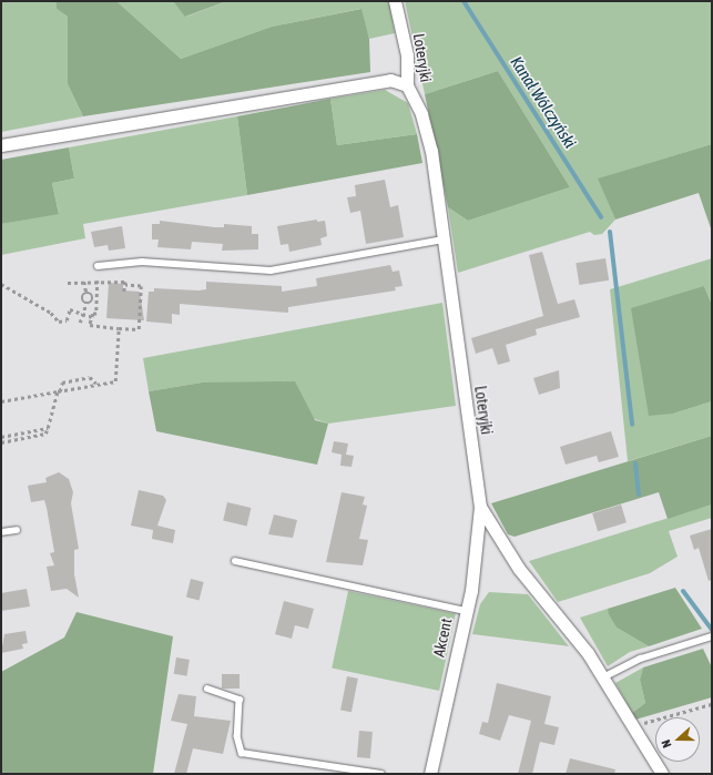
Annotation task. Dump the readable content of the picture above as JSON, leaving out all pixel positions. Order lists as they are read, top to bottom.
{
  "streets": {
    "street": ["Loteryjki", "Akcent"]
  },
  "crossings": [
    ["Loteryjki", "Akcent"]
  ],
  "water": ["Kanał Wólczyński"],
  "north": "left"
}
